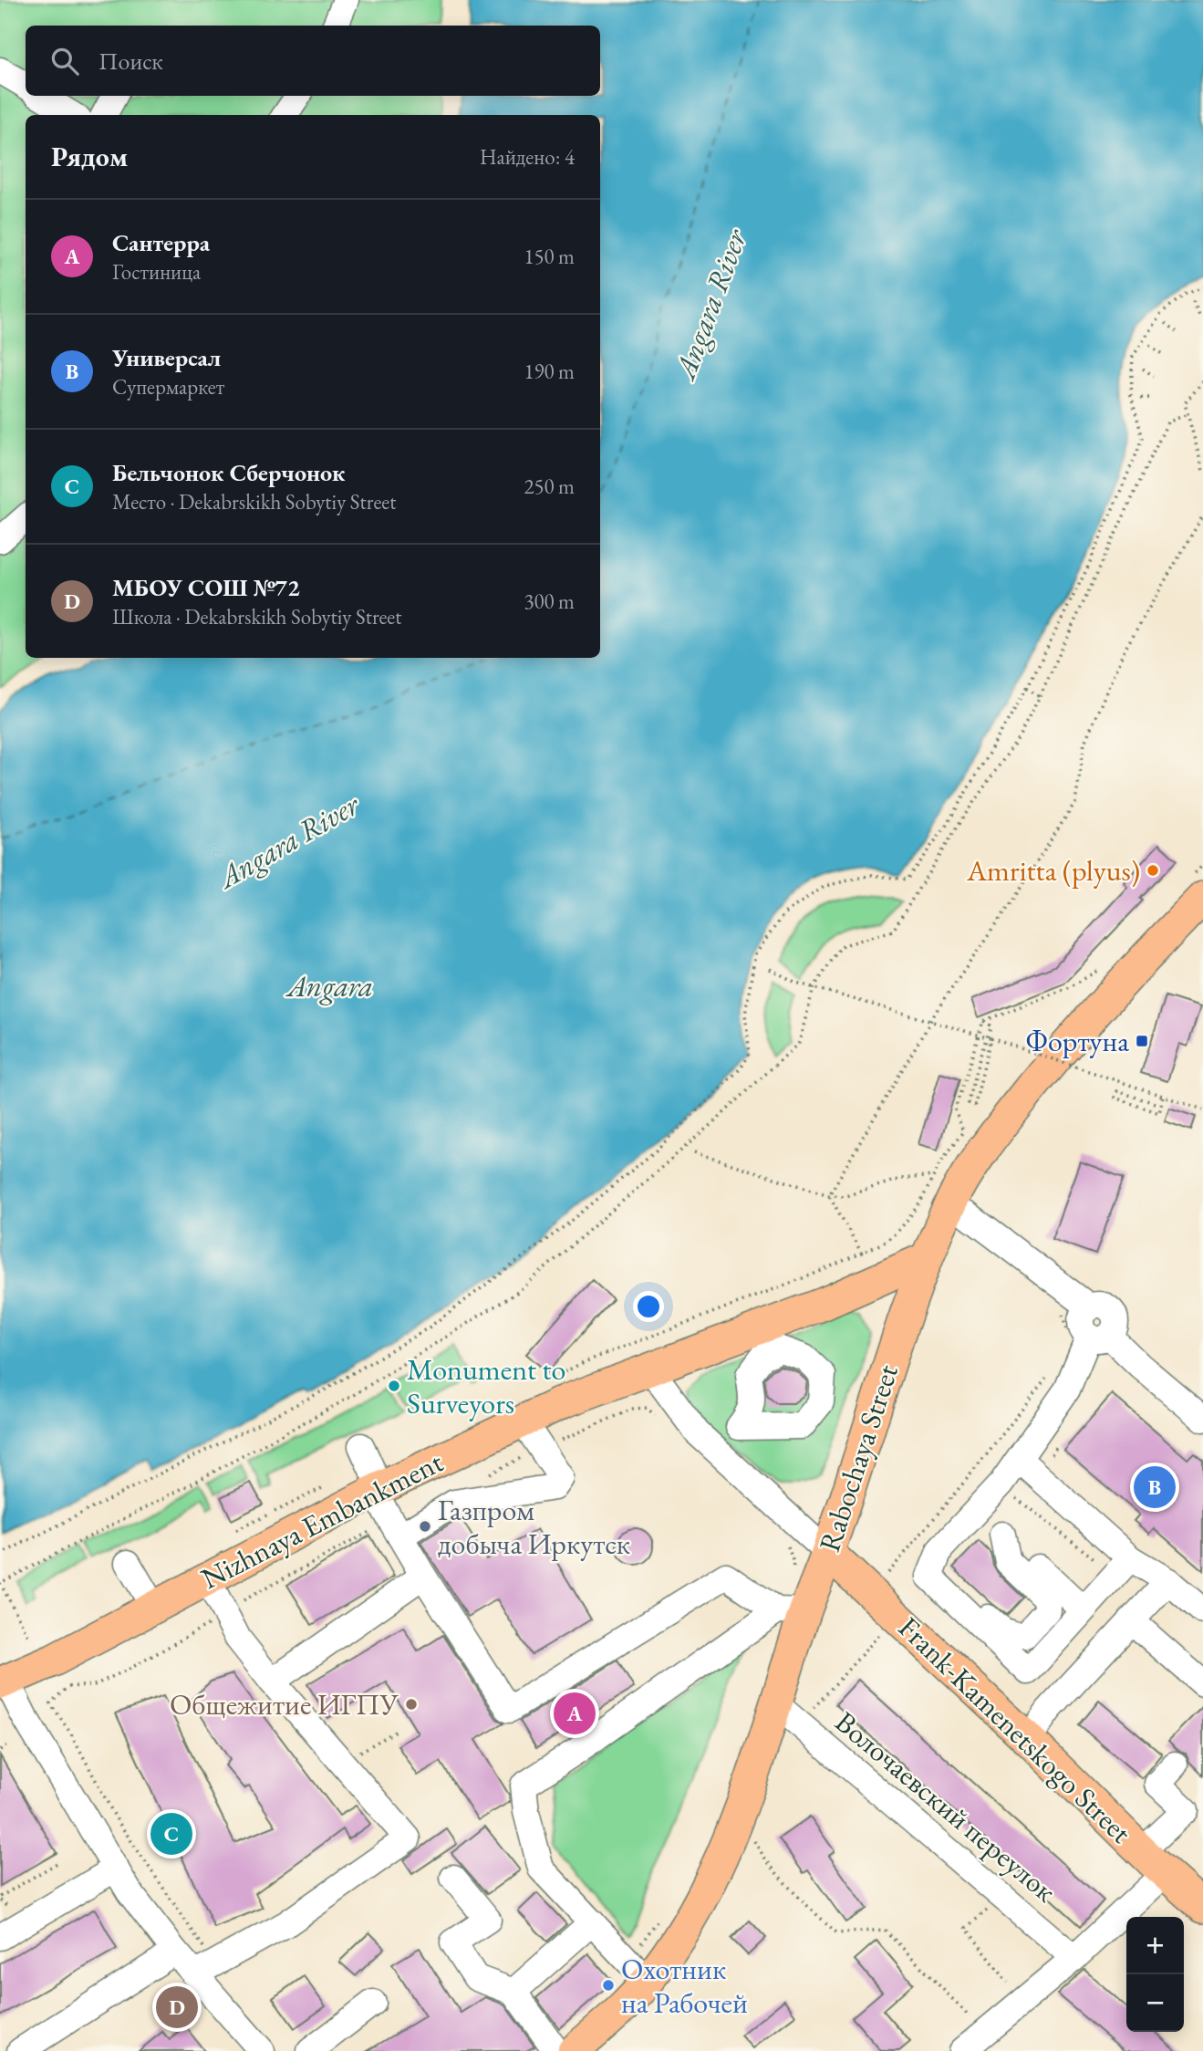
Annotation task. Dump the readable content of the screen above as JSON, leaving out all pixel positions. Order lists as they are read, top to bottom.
{
  "streets": {
    "main road": ["Rabochaya Street", "Nizhnaya Embankment", "Frank-Kamenetskogo Street"],
    "street": ["Волочаевский переулок"]
  },
  "crossings": [
    ["Rabochaya Street", "Nizhnaya Embankment"],
    ["Rabochaya Street", "Frank-Kamenetskogo Street"],
    ["Rabochaya Street", "Волочаевский переулок"]
  ],
  "water": ["Angara River", "Angara"],
  "places": {
    "other": [
      "Amritta (plyus)",
      "Monument to Surveyors",
      "Газпром добыча Иркутск",
      "Общежитие ИГПУ",
      "Охотник на Рабочей"
    ],
    "transit": ["Фортуна"]
  },
  "page": {
    "search": "Поиск",
    "heading": ["Рядом", "Найдено: 4"],
    "list": [
      {
        "mark": "A",
        "name": "Сантерра",
        "note": "Гостиница",
        "value": "150 m"
      },
      {
        "mark": "B",
        "name": "Универсал",
        "note": "Супермаркет",
        "value": "190 m"
      },
      {
        "mark": "C",
        "name": "Бельчонок Сберчонок",
        "note": "Место · Dekabrskikh Sobytiy Street",
        "value": "250 m"
      },
      {
        "mark": "D",
        "name": "МБОУ СОШ №72",
        "note": "Школа · Dekabrskikh Sobytiy Street",
        "value": "300 m"
      }
    ],
    "pins": [
      "B",
      "A",
      "C",
      "D"
    ],
    "map_buttons": ["+", "−"]
  }
}
